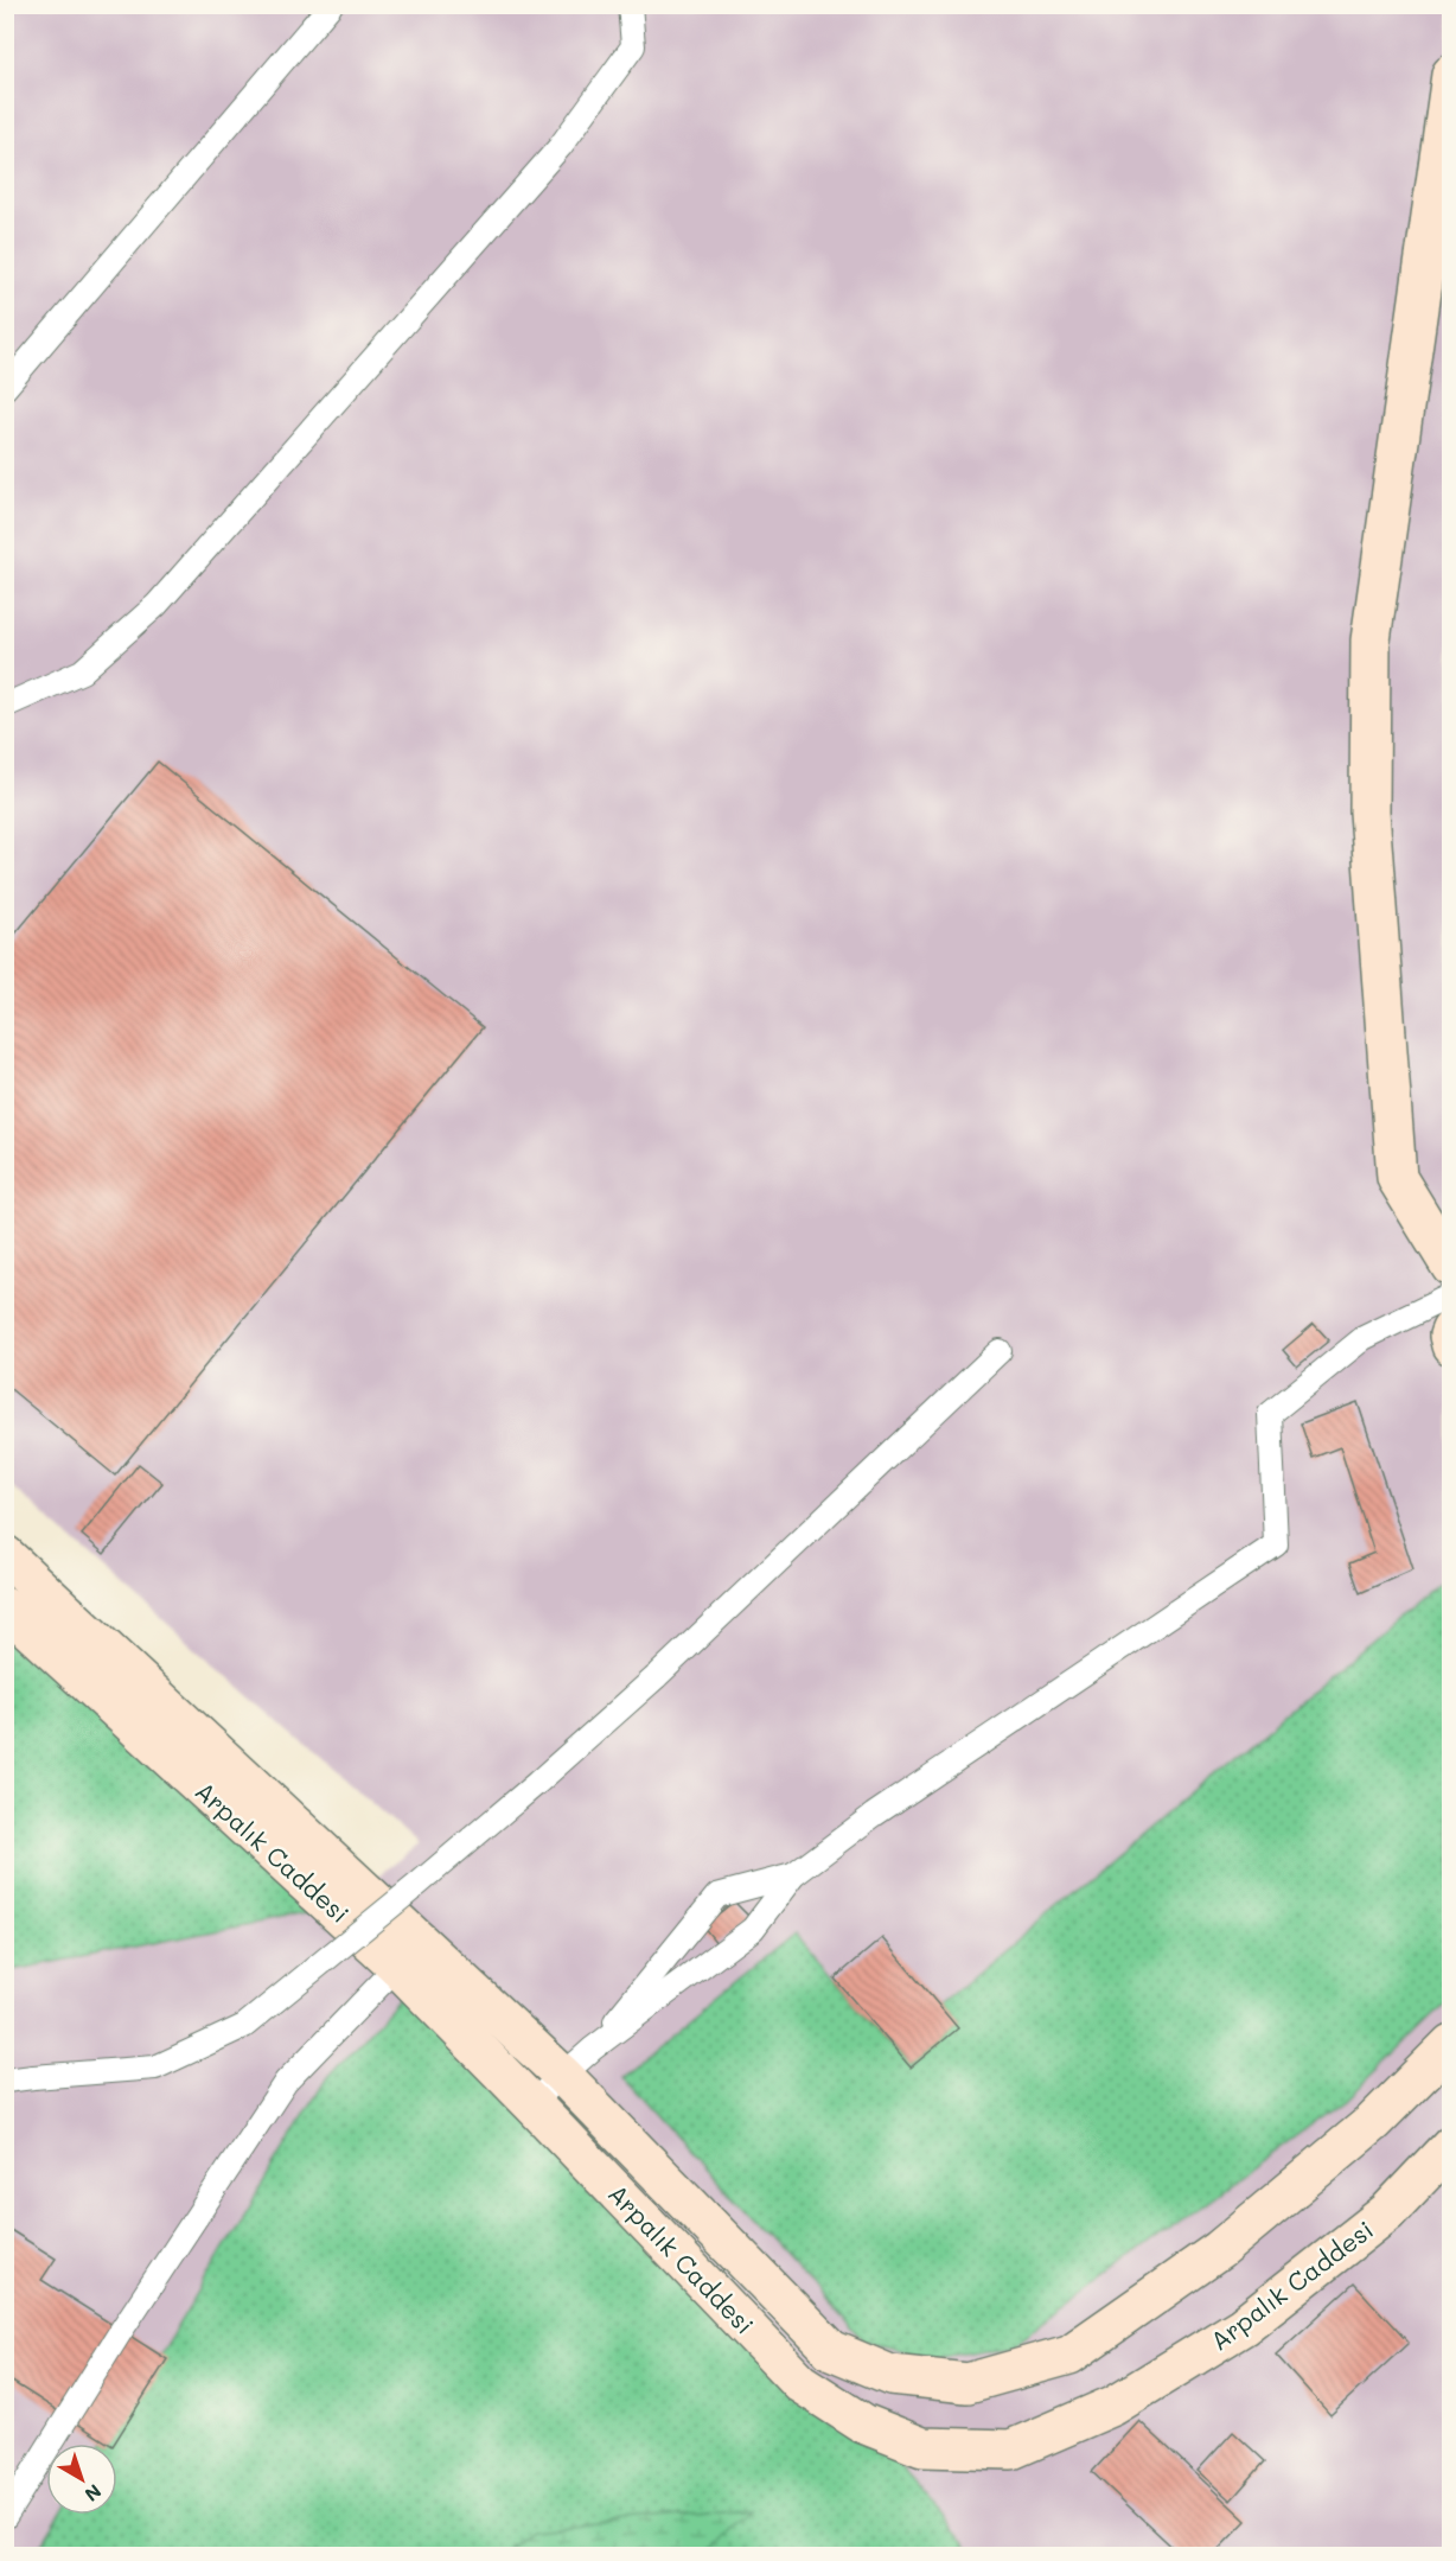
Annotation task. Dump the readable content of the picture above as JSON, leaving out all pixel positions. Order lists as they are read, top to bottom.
{
  "streets": {
    "main road": ["Arpalık Caddesi"]
  },
  "north": "bottom right"
}
